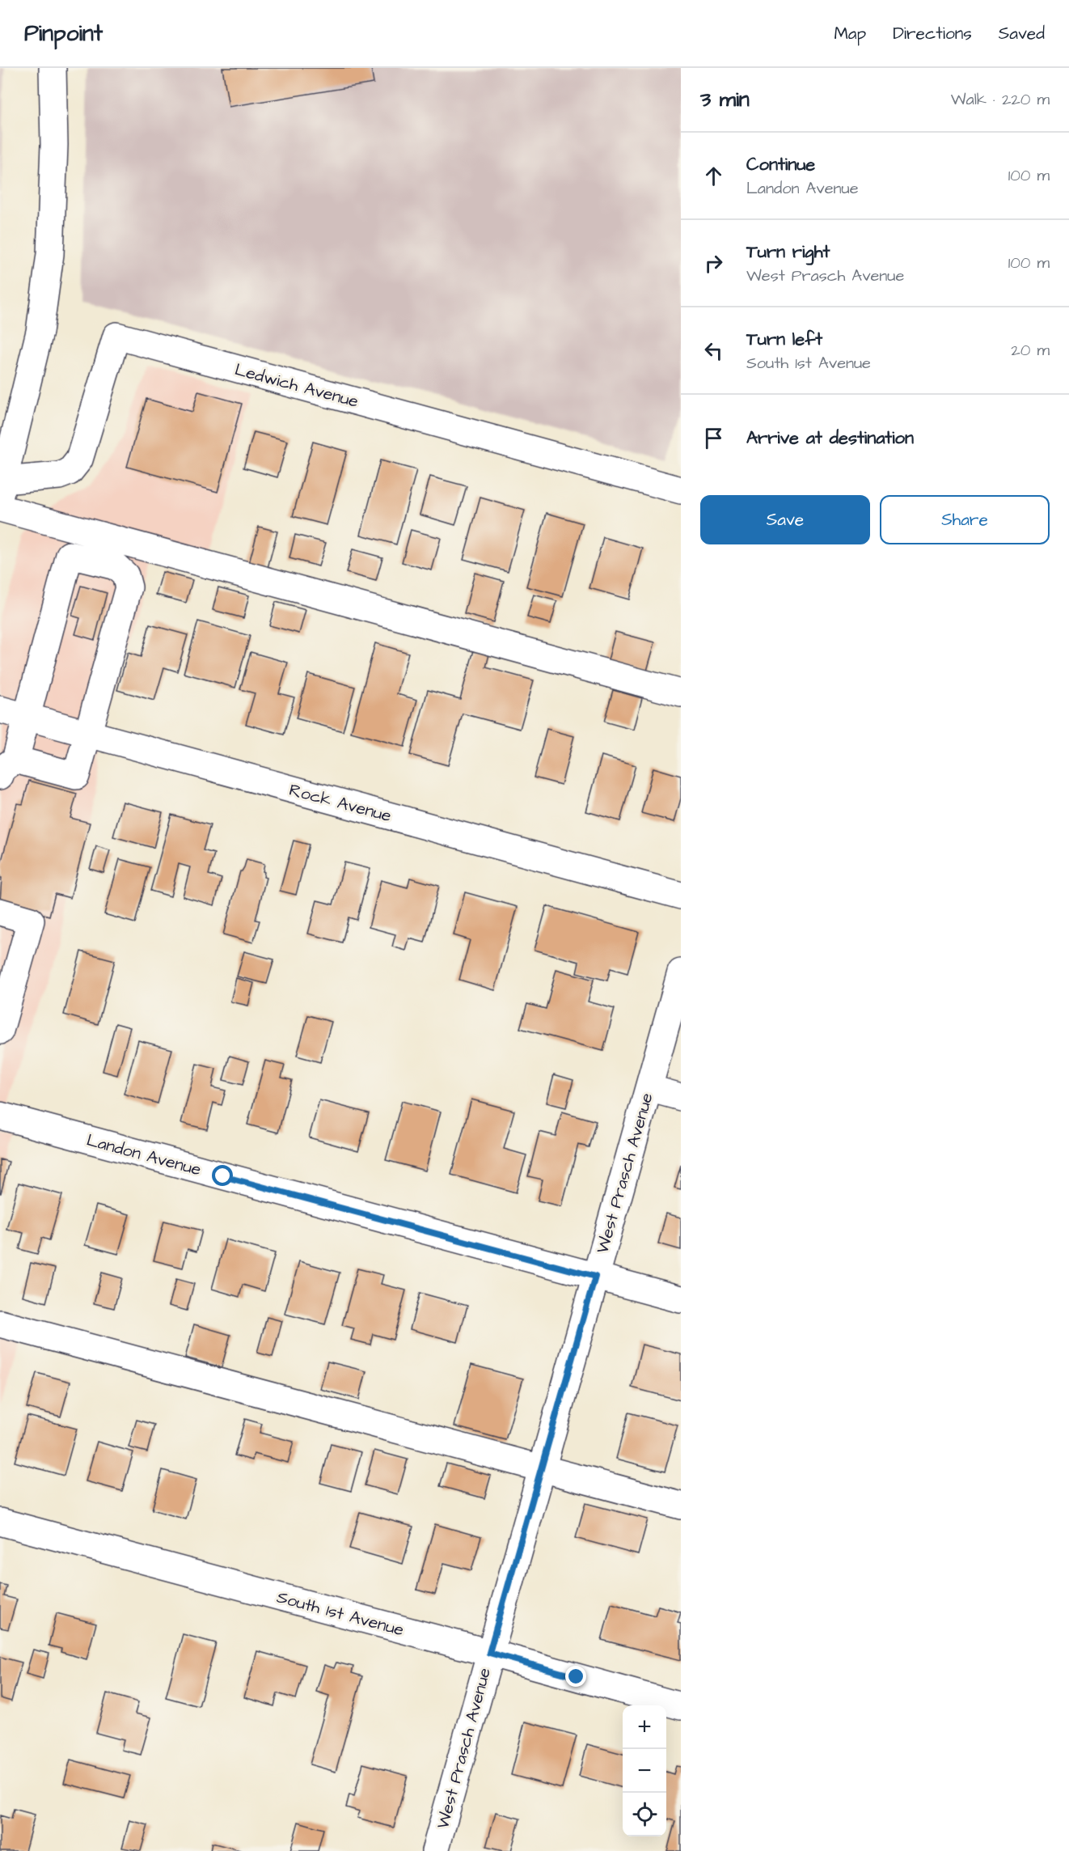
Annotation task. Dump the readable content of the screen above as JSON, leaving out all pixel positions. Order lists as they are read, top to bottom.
{
  "streets": {
    "street": [
      "Ledwich Avenue",
      "Rock Avenue",
      "Landon Avenue",
      "West Prasch Avenue",
      "South 1st Avenue"
    ]
  },
  "crossings": [
    ["Landon Avenue", "West Prasch Avenue"],
    ["West Prasch Avenue", "South 1st Avenue"]
  ],
  "page": {
    "header": "Pinpoint",
    "nav": ["Map", "Directions", "Saved"],
    "heading": ["3 min", "Walk · 220 m"],
    "list": [
      ["Continue", "Landon Avenue", "100 m"],
      ["Turn right", "West Prasch Avenue", "100 m"],
      ["Turn left", "South 1st Avenue", "20 m"],
      "Arrive at destination"
    ],
    "buttons": ["Save", "Share"],
    "map_buttons": ["+", "−"]
  }
}
